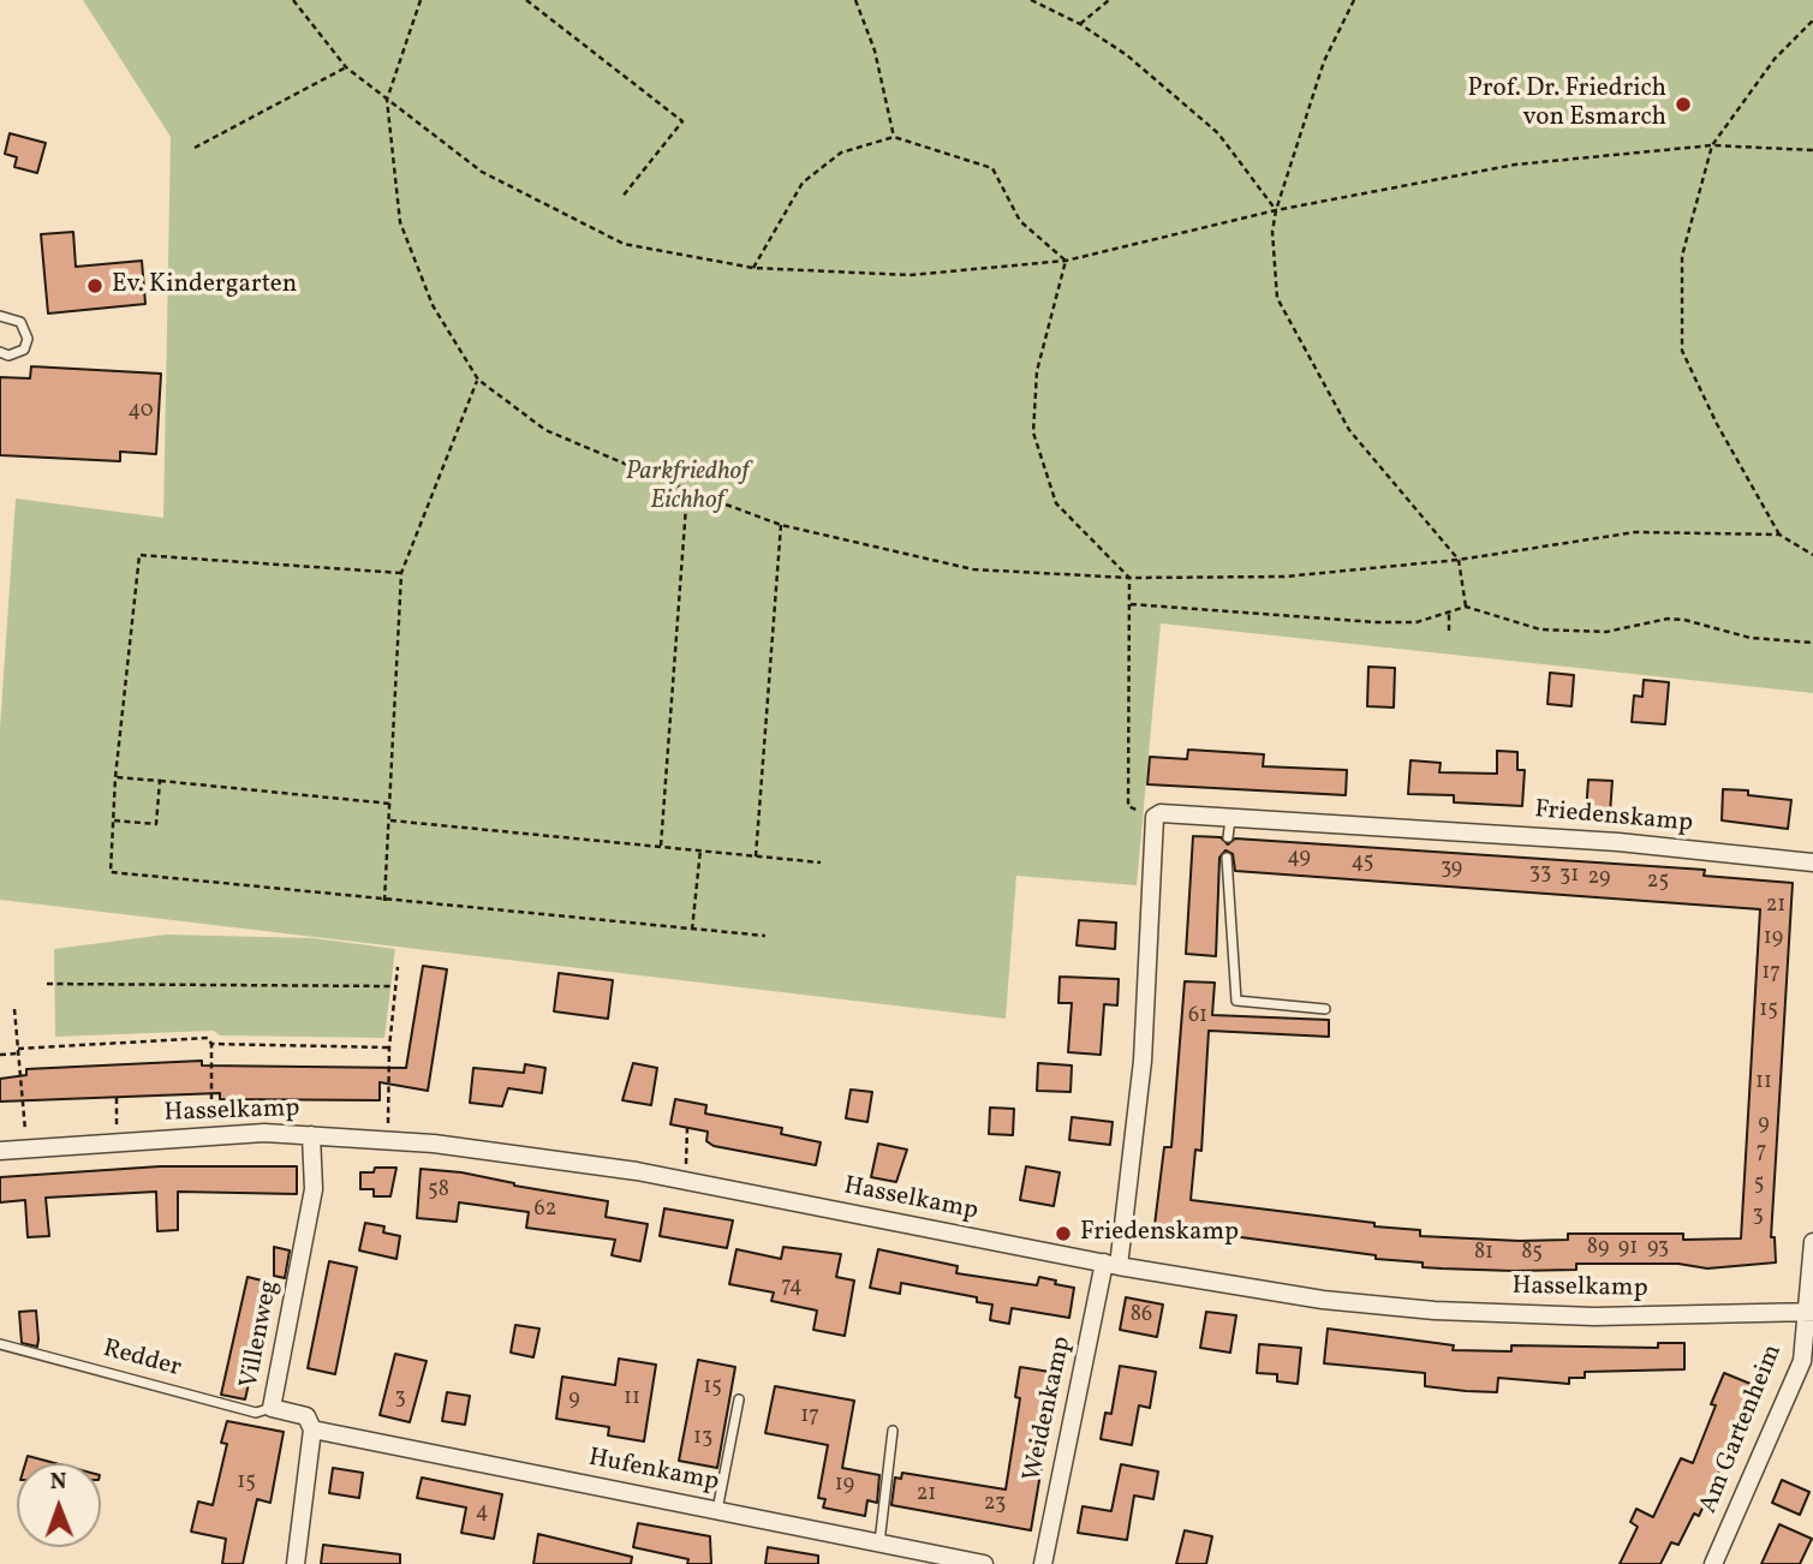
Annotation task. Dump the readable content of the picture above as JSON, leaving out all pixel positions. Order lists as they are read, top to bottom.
{
  "streets": {
    "street": [
      "Friedenskamp",
      "Hasselkamp",
      "Villenweg",
      "Weidenkamp",
      "Am Gartenheim",
      "Hufenkamp"
    ],
    "lane": ["Redder"]
  },
  "crossings": [
    ["Hasselkamp", "Villenweg"],
    ["Hasselkamp", "Weidenkamp"],
    ["Hasselkamp", "Am Gartenheim"],
    ["Villenweg", "Redder"],
    ["Villenweg", "Hufenkamp"]
  ],
  "parks": ["Parkfriedhof Eichhof"],
  "places": ["Prof. Dr. Friedrich von Esmarch", "Ev. Kindergarten", "Friedenskamp"],
  "house_numbers": [
    "40",
    "49",
    "45",
    "39",
    "33",
    "31",
    "29",
    "25",
    "21",
    "19",
    "17",
    "15",
    "61",
    "11",
    "9",
    "7",
    "5",
    "58",
    "62",
    "3",
    "89",
    "91",
    "93",
    "81",
    "85",
    "74",
    "86",
    "15",
    "3",
    "11",
    "9",
    "17",
    "13",
    "15",
    "19",
    "21",
    "23",
    "4"
  ],
  "north": "top"
}
